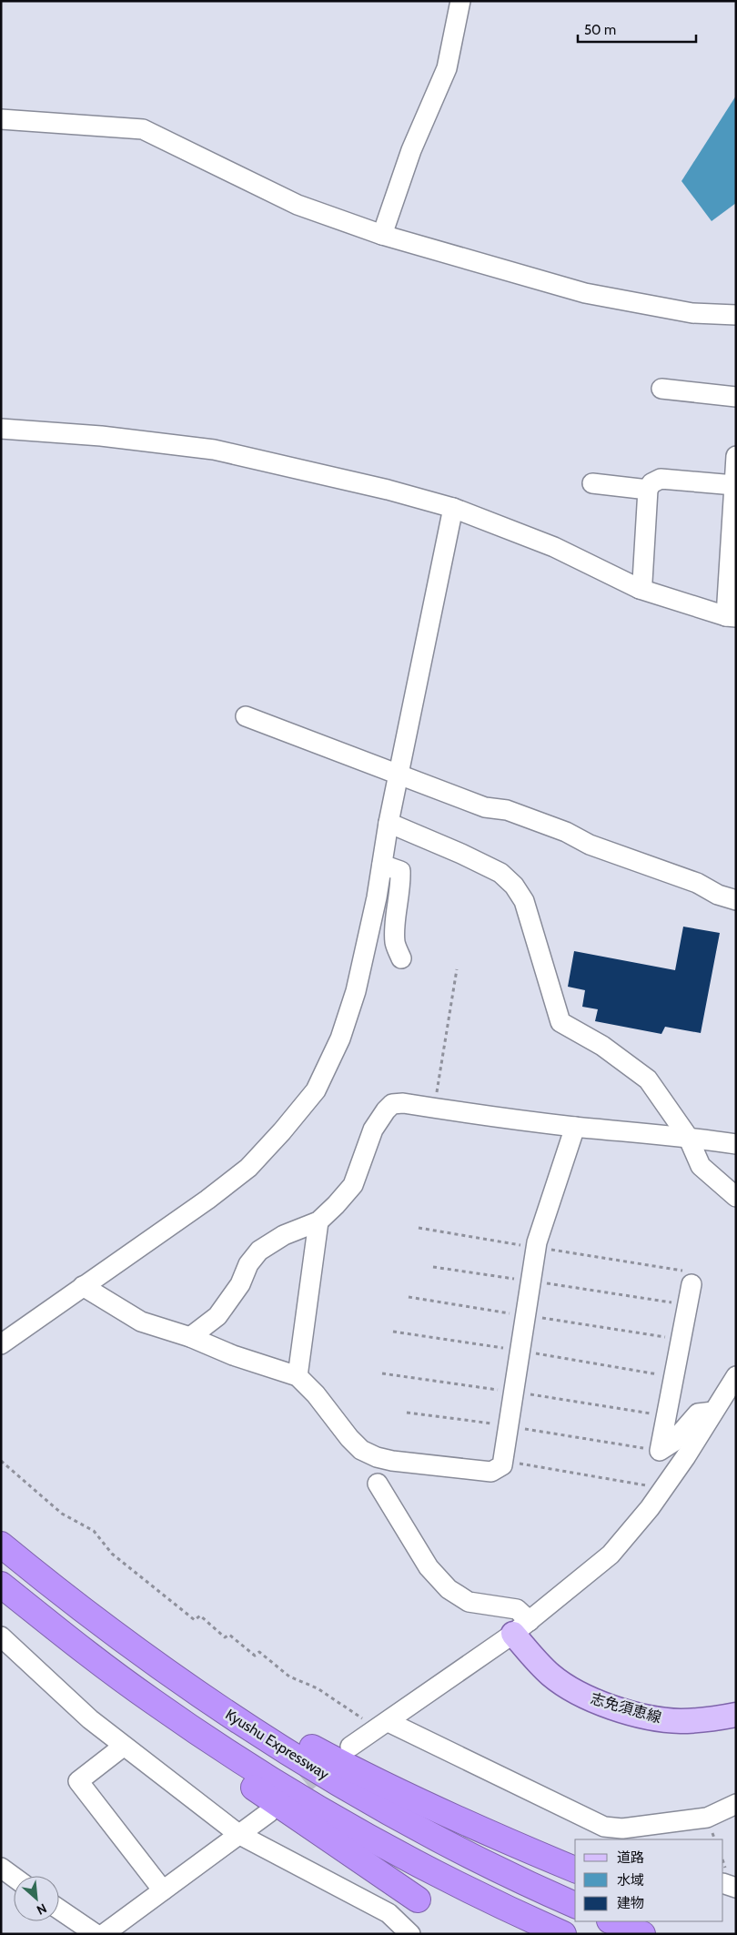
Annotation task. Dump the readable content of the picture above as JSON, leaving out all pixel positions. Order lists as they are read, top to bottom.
{
  "streets": {
    "highway": ["Kyushu Expressway"],
    "main road": ["志免須恵線"]
  },
  "legend": ["道路", "水域", "建物"],
  "scale_bar": "50 m",
  "north": "bottom right"
}
